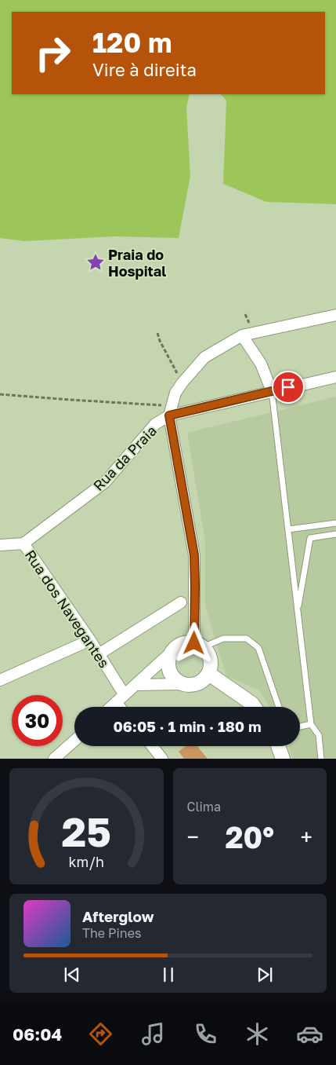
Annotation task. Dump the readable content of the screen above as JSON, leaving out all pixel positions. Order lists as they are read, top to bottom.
{
  "streets": {
    "street": ["Rua da Praia", "Rua dos Navegantes"]
  },
  "crossings": [
    ["Rua da Praia", "Rua dos Navegantes"]
  ],
  "places": {
    "place": ["Praia do Hospital"]
  },
  "page": {
    "turn": ["120 m", "Vire à direita"],
    "limit": "30",
    "trip": "06:05 · 1 min · 180 m",
    "tile": "Clima",
    "heat": ["−", "20°", "+"],
    "song": ["Afterglow", "The Pines"],
    "tabs": "06:04",
    "gauge": ["25", "km/h"]
  }
}
